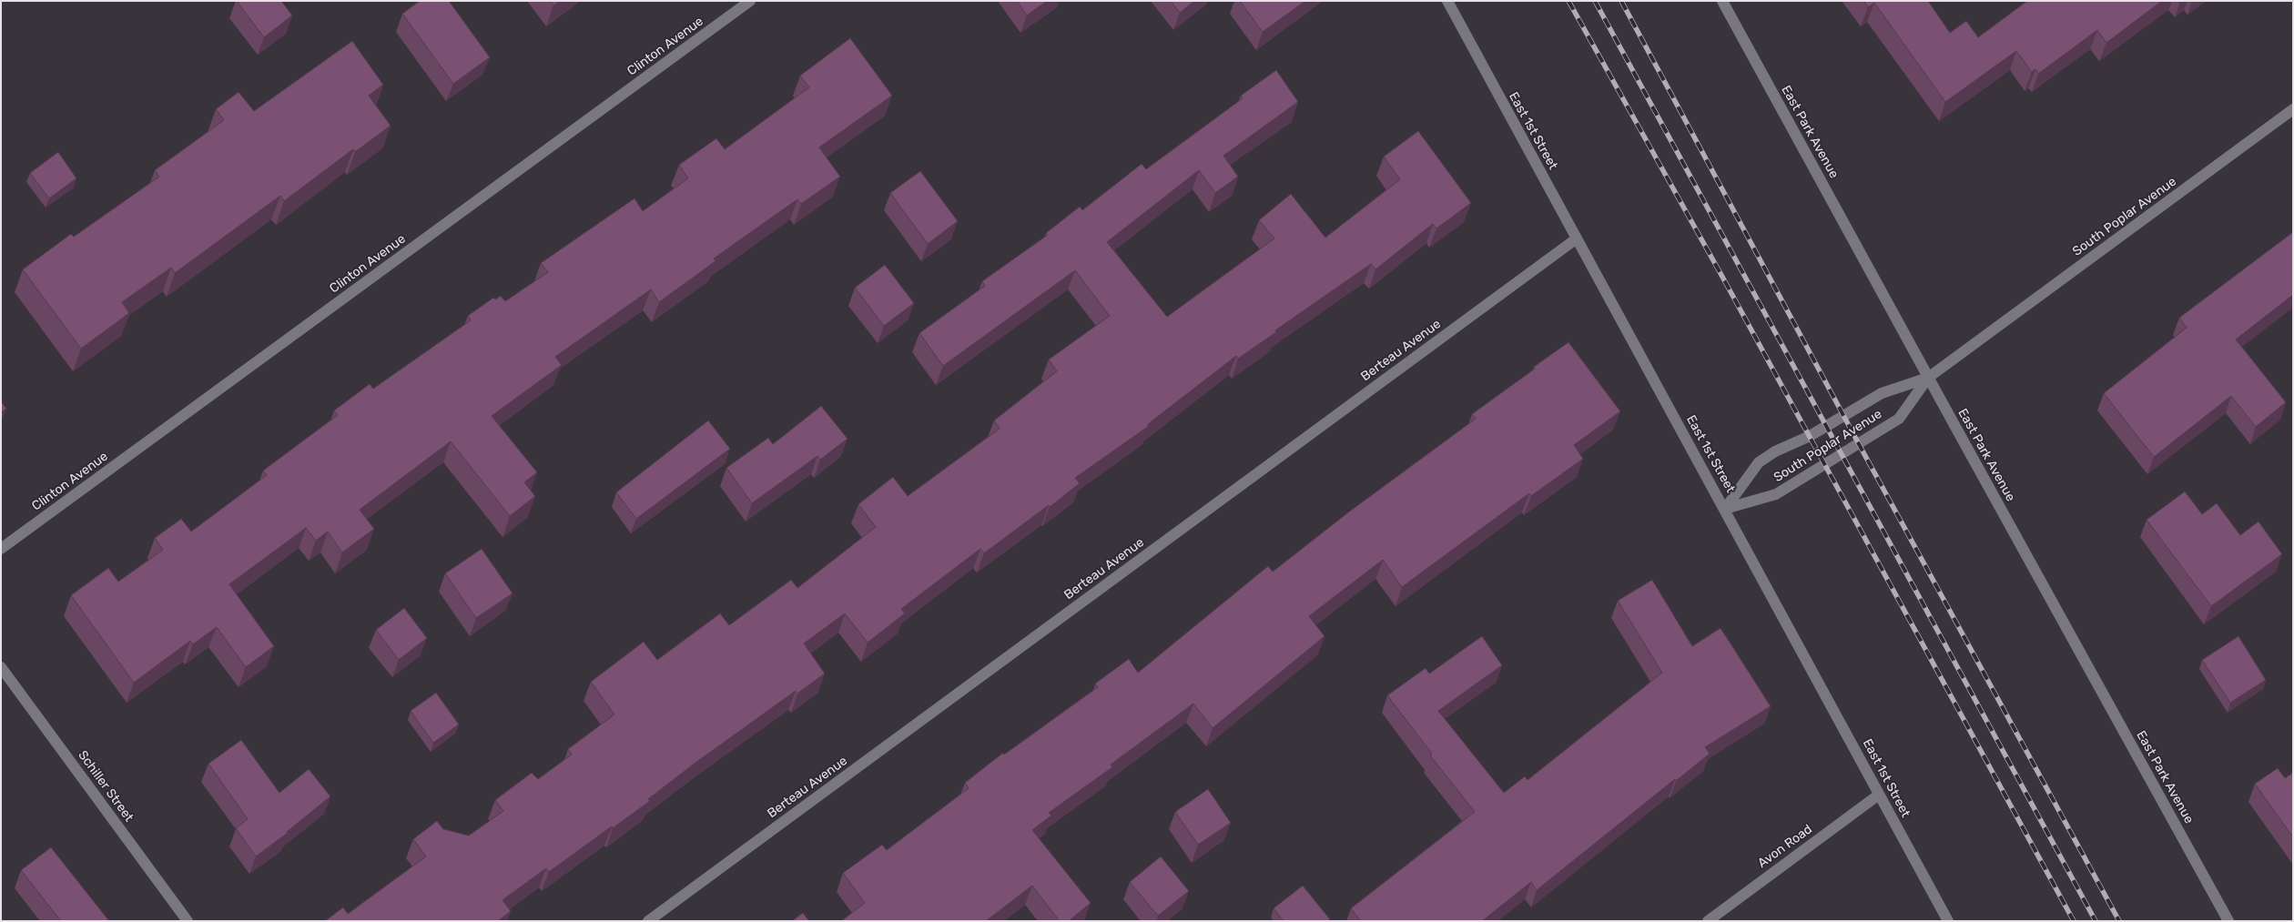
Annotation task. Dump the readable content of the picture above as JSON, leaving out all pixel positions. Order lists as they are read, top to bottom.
{
  "streets": {
    "street": [
      "Clinton Avenue",
      "East 1st Street",
      "East Park Avenue",
      "South Poplar Avenue",
      "Berteau Avenue",
      "Schiller Street",
      "Avon Road"
    ]
  },
  "crossings": [
    ["East 1st Street", "South Poplar Avenue"],
    ["East 1st Street", "Berteau Avenue"],
    ["East 1st Street", "Avon Road"],
    ["East Park Avenue", "South Poplar Avenue"]
  ]
}
